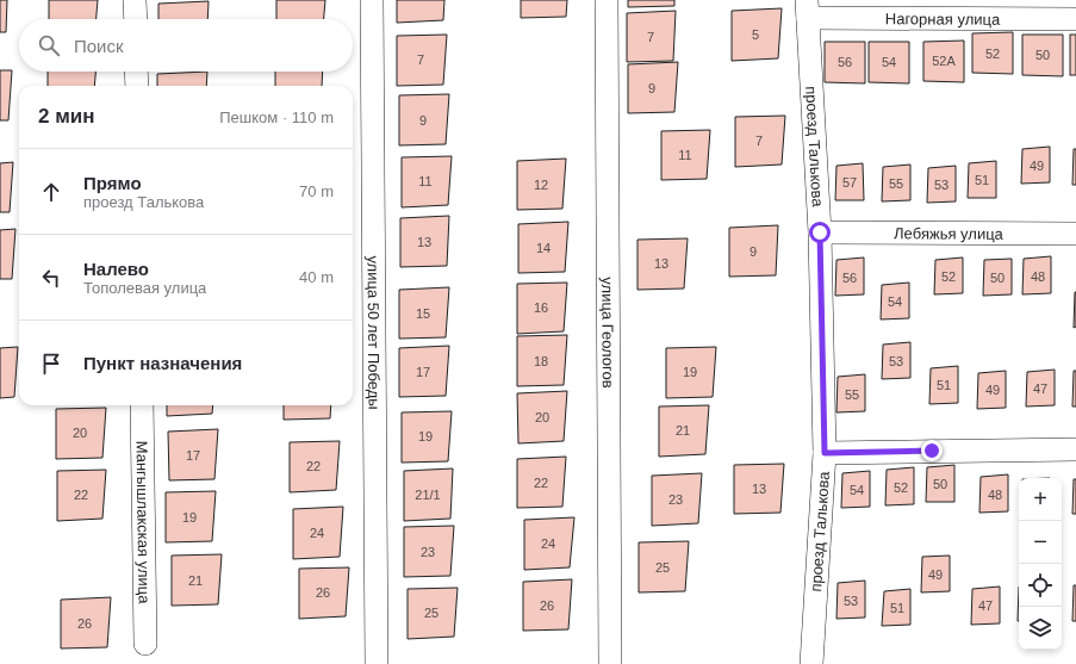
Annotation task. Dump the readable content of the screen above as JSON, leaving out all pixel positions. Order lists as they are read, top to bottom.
{
  "streets": {
    "street": [
      "Нагорная улица",
      "проезд Талькова",
      "Лебяжья улица",
      "улица 50 лет Победы",
      "улица Геологов",
      "Мангышлакская улица"
    ]
  },
  "crossings": [
    ["Нагорная улица", "проезд Талькова"],
    ["проезд Талькова", "Лебяжья улица"]
  ],
  "house_numbers": [
    "5",
    "7",
    "52",
    "50",
    "7",
    "52А",
    "56",
    "54",
    "9",
    "9",
    "7",
    "11",
    "49",
    "51",
    "11",
    "57",
    "55",
    "12",
    "53",
    "13",
    "14",
    "9",
    "13",
    "52",
    "48",
    "56",
    "50",
    "54",
    "16",
    "15",
    "18",
    "53",
    "17",
    "19",
    "51",
    "47",
    "49",
    "55",
    "20",
    "21",
    "20",
    "19",
    "17",
    "22",
    "22",
    "50",
    "52",
    "13",
    "54",
    "22",
    "21/1",
    "48",
    "23",
    "19",
    "24",
    "24",
    "23",
    "25",
    "49",
    "21",
    "26",
    "53",
    "26",
    "47",
    "51",
    "25",
    "26"
  ],
  "page": {
    "search": "Поиск",
    "heading": ["2 мин", "Пешком · 110 m"],
    "list": [
      ["Прямо", "проезд Талькова", "70 m"],
      ["Налево", "Тополевая улица", "40 m"],
      "Пункт назначения"
    ],
    "map_buttons": ["+", "−"]
  }
}
